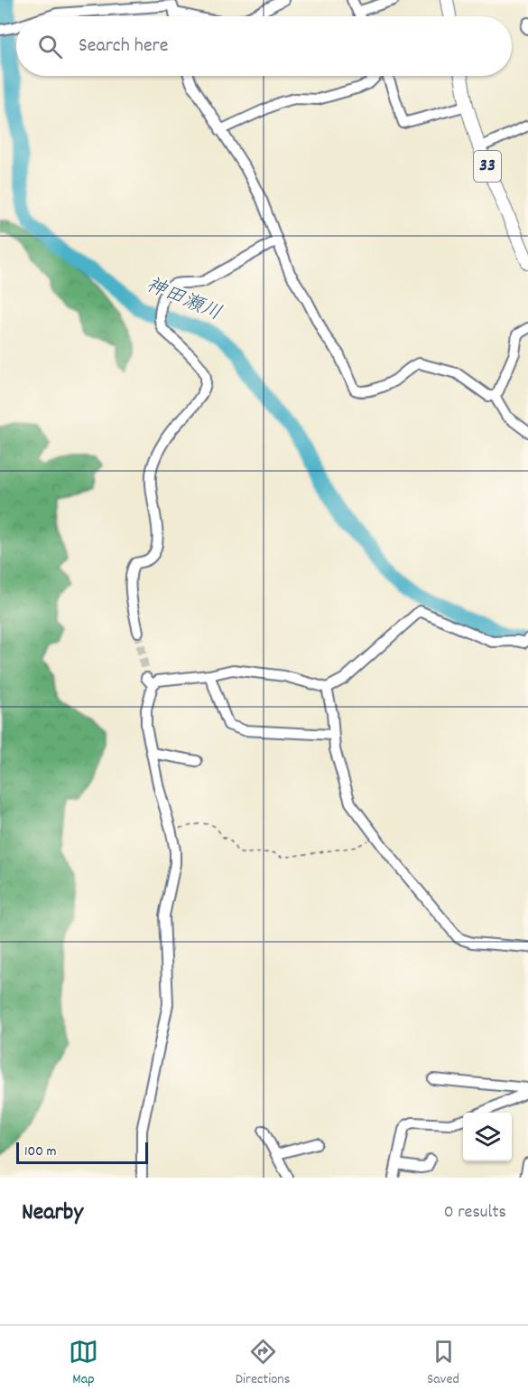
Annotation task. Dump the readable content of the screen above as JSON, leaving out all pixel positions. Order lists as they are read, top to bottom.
{
  "streets": {
    "main road": ["33"]
  },
  "water": ["神田瀬川"],
  "scale_bar": "100 m",
  "page": {
    "search": "Search here",
    "scale": "100 m",
    "heading": ["Nearby", "0 results"],
    "nav": ["Map", "Directions", "Saved"]
  }
}
